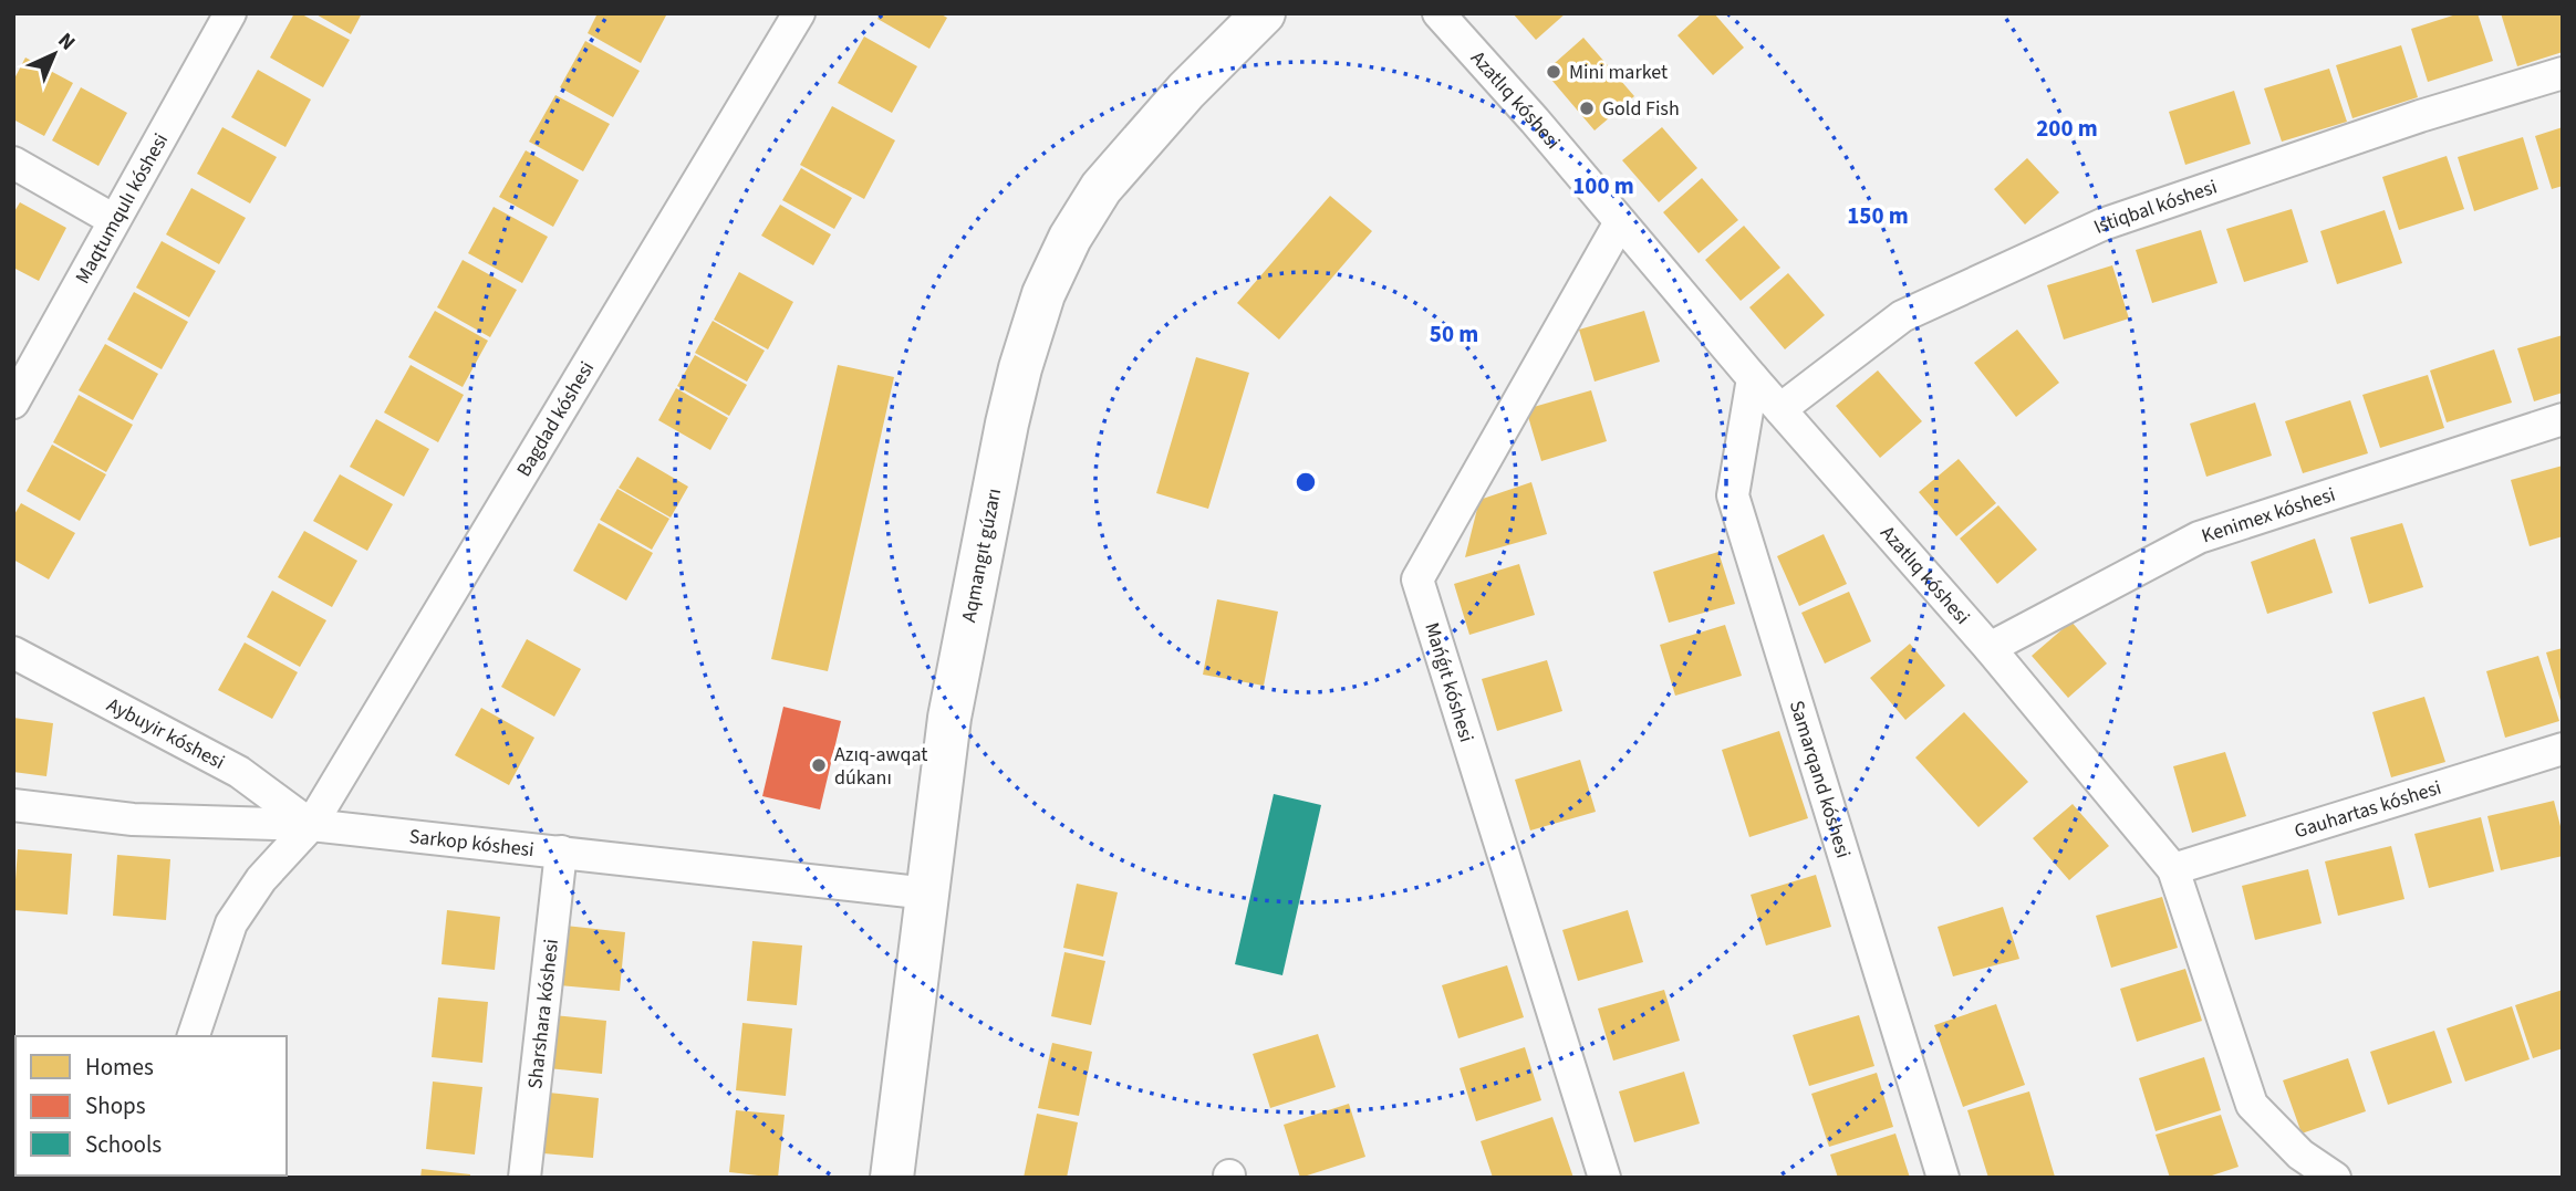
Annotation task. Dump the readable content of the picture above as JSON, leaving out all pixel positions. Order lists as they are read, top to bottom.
{
  "streets": {
    "street": [
      "Azatlıq kóshesi",
      "Maqtumqulı kóshesi",
      "Istiqbal kóshesi",
      "Bagdad kóshesi",
      "Kenimex kóshesi",
      "Aqmangıt gúzarı",
      "Mańǵıt kóshesi",
      "Aybuyir kóshesi",
      "Samarqand kóshesi",
      "Gauhartas kóshesi",
      "Sarkop kóshesi",
      "Sharshara kóshesi"
    ]
  },
  "crossings": [
    ["Azatlıq kóshesi", "Istiqbal kóshesi"],
    ["Azatlıq kóshesi", "Kenimex kóshesi"],
    ["Azatlıq kóshesi", "Mańǵıt kóshesi"],
    ["Azatlıq kóshesi", "Samarqand kóshesi"],
    ["Azatlıq kóshesi", "Gauhartas kóshesi"],
    ["Bagdad kóshesi", "Aybuyir kóshesi"],
    ["Bagdad kóshesi", "Sarkop kóshesi"],
    ["Aqmangıt gúzarı", "Sarkop kóshesi"],
    ["Aybuyir kóshesi", "Sarkop kóshesi"],
    ["Sarkop kóshesi", "Sharshara kóshesi"]
  ],
  "places": ["Mini market", "Gold Fish", "Azıq-awqat dúkanı"],
  "legend": ["Homes", "Shops", "Schools"],
  "north": "top right",
  "rings": [
    "200 m",
    "100 m",
    "150 m",
    "50 m"
  ]
}
